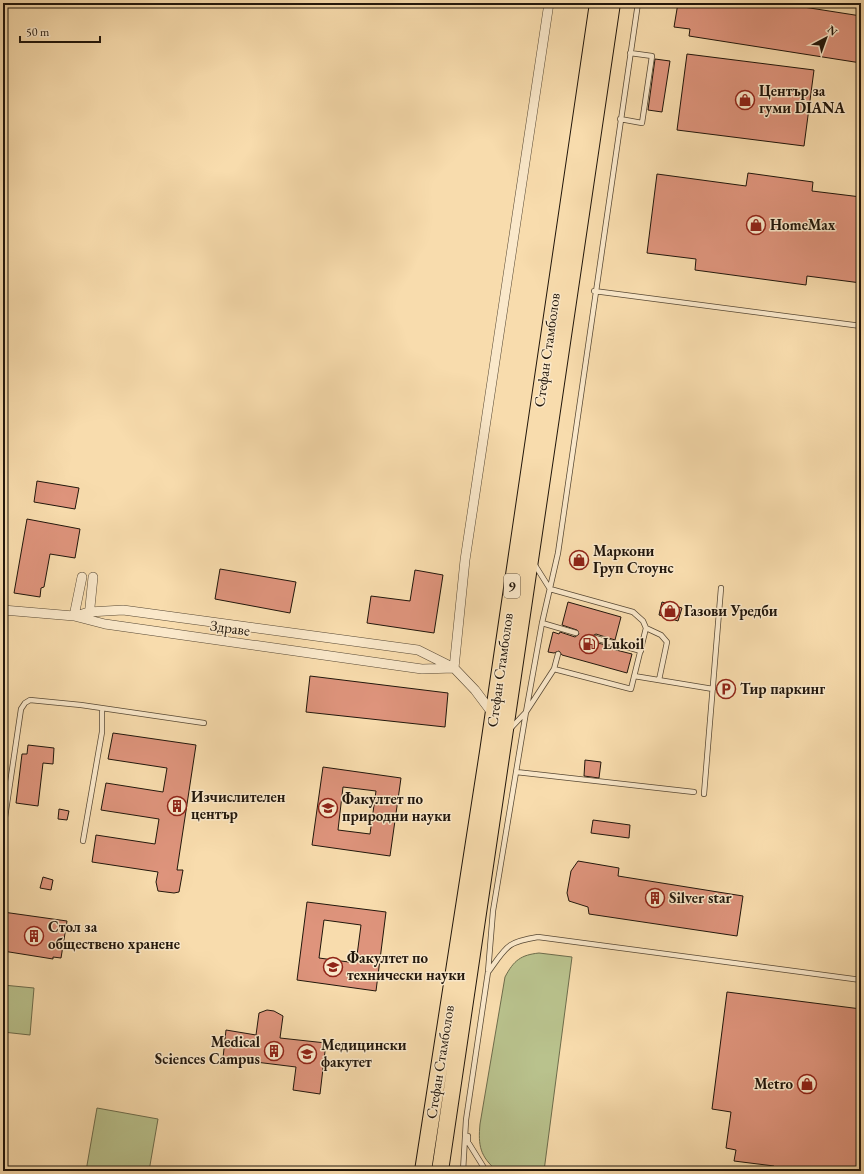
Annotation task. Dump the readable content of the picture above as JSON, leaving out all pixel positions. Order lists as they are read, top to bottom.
{
  "streets": {
    "highway": ["Стефан Стамболов", "9"],
    "street": ["Здраве"]
  },
  "places": {
    "shop": [
      "Център за гуми DIANA",
      "HomeMax",
      "Маркони Груп Стоунс",
      "Газови Уредби",
      "Metro"
    ],
    "fuel station": ["Lukoil"],
    "parking": ["Тир паркинг"],
    "building": [
      "Изчислителен център",
      "Silver star",
      "Стол за обществено хранене",
      "Medical Sciences Campus"
    ],
    "school or university": ["Факултет по природни науки", "Факултет по технически науки", "Медицински факутет"]
  },
  "scale_bar": "50 m",
  "north": "top right"
}
